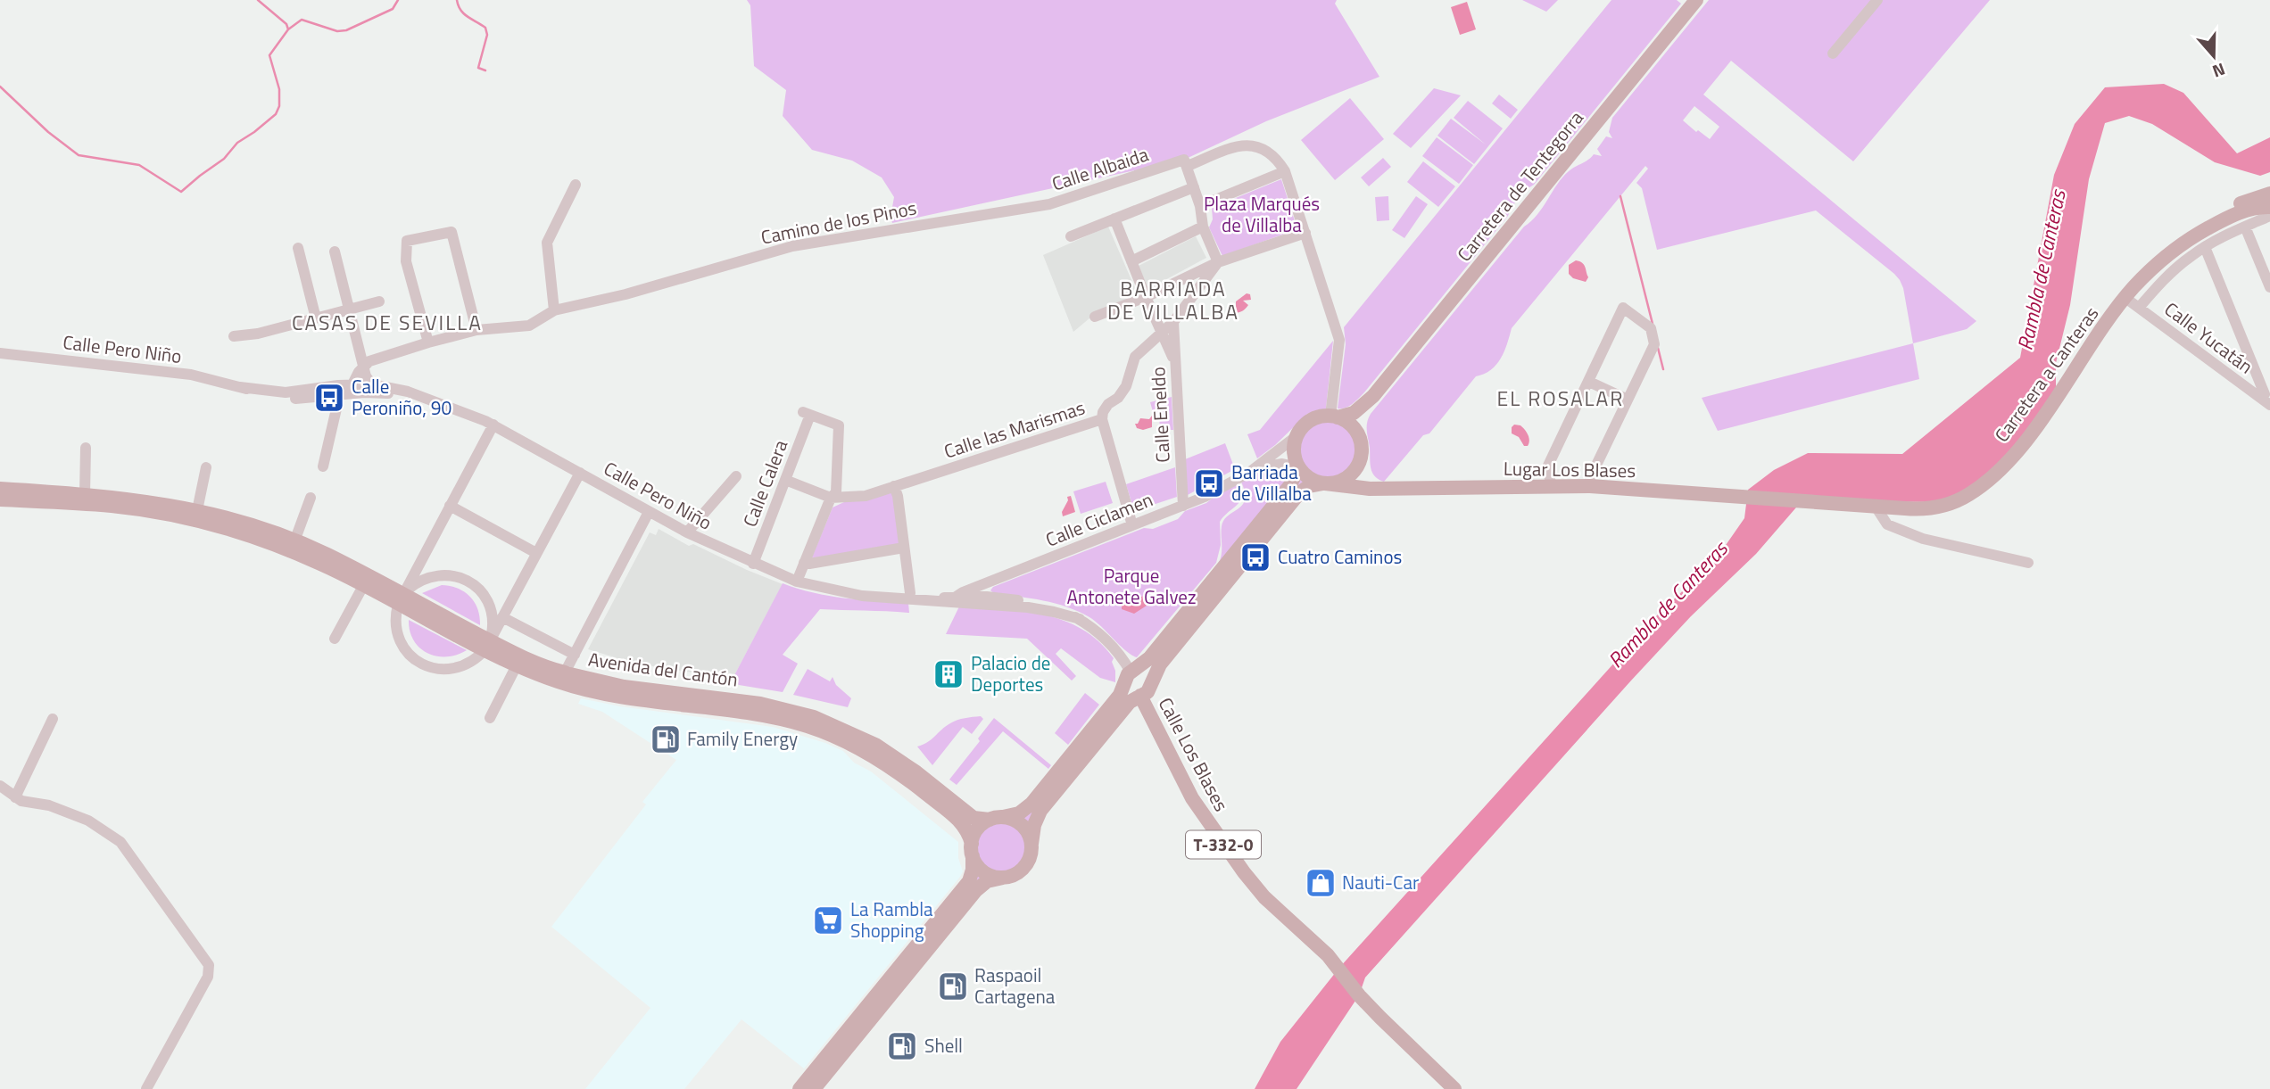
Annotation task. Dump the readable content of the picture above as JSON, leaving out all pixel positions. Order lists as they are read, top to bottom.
{
  "streets": {
    "main road": [
      "Carretera de Tentegorra",
      "Carretera a Canteras",
      "Lugar Los Blases",
      "Avenida del Cantón",
      "Calle Los Blases",
      "T-332-0"
    ],
    "street": [
      "Calle Albaida",
      "Camino de los Pinos",
      "Calle Yucatán",
      "Calle Pero Niño",
      "Calle Eneldo",
      "Calle las Marismas",
      "Calle Calera",
      "Calle Ciclamen"
    ]
  },
  "crossings": [
    ["Calle Albaida", "Camino de los Pinos"],
    ["Carretera de Tentegorra", "Lugar Los Blases"],
    ["Carretera de Tentegorra", "Calle Ciclamen"],
    ["Calle Yucatán", "Carretera a Canteras"],
    ["Calle Pero Niño", "Calle Calera"],
    ["Calle Pero Niño", "Calle Ciclamen"],
    ["Calle Pero Niño", "Calle Los Blases"],
    ["Carretera a Canteras", "Lugar Los Blases"],
    ["Calle Eneldo", "Calle las Marismas"],
    ["Calle Eneldo", "Calle Ciclamen"],
    ["Calle las Marismas", "Calle Calera"],
    ["Lugar Los Blases", "Calle Ciclamen"]
  ],
  "districts": ["BARRIADA DE VILLALBA", "CASAS DE SEVILLA", "EL ROSALAR"],
  "water": ["Rambla de Canteras"],
  "parks": ["Plaza Marqués de Villalba", "Parque Antonete Galvez"],
  "places": {
    "bus stop": ["Calle Peroniño, 90", "Barriada de Villalba", "Cuatro Caminos"],
    "building": ["Palacio de Deportes"],
    "fuel station": ["Family Energy", "Raspaoil Cartagena", "Shell"],
    "shop": ["Nauti-Car"],
    "supermarket": ["La Rambla Shopping"]
  },
  "north": "bottom"
}
